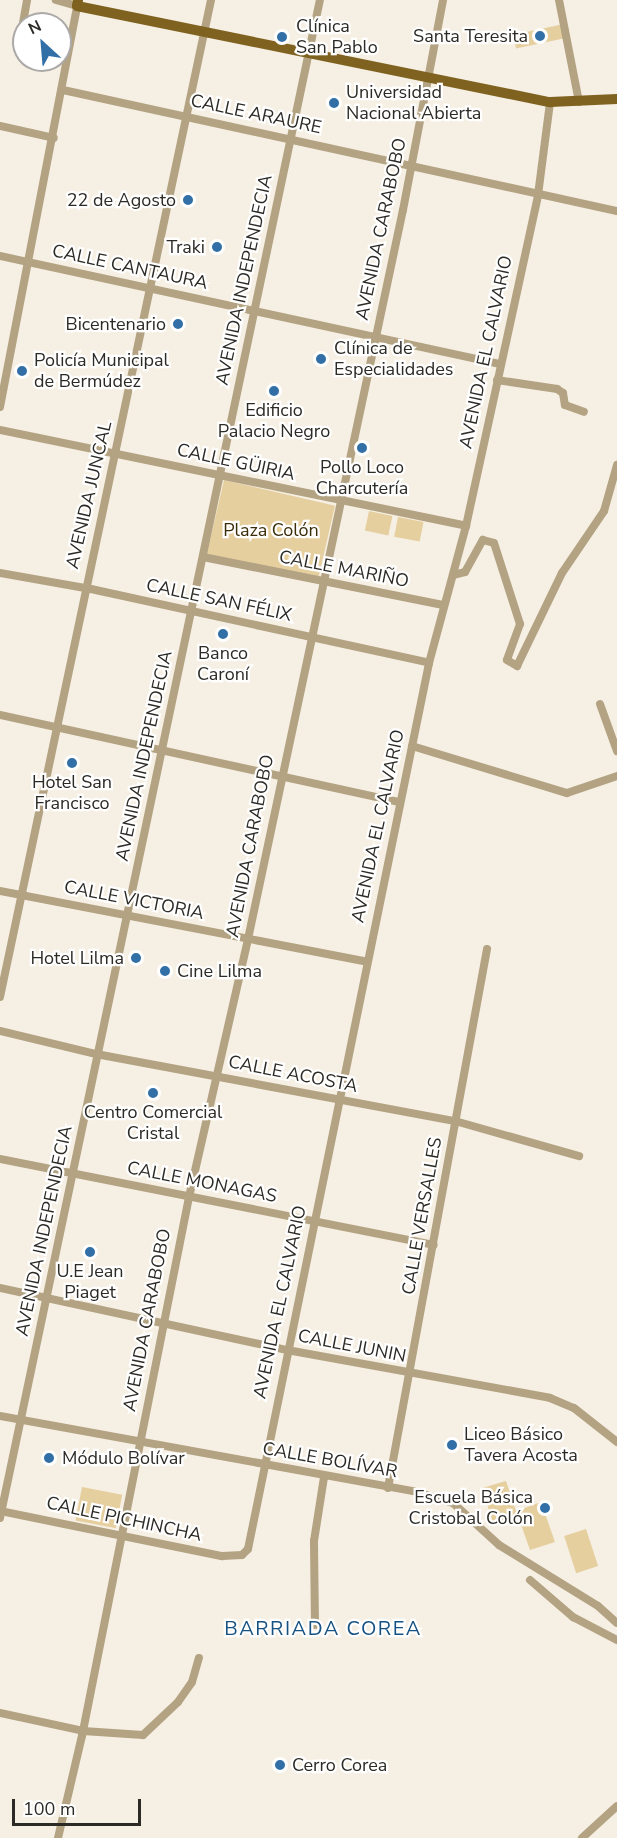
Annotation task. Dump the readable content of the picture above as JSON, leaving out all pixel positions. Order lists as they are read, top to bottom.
{
  "streets": {
    "street": [
      "CALLE ARAURE",
      "AVENIDA CARABOBO",
      "CALLE CANTAURA",
      "AVENIDA INDEPENDECIA",
      "AVENIDA EL CALVARIO",
      "CALLE GÜIRIA",
      "AVENIDA JUNCAL",
      "CALLE MARIÑO",
      "CALLE SAN FÉLIX",
      "CALLE VICTORIA",
      "CALLE ACOSTA",
      "CALLE MONAGAS",
      "CALLE VERSALLES",
      "CALLE JUNIN",
      "CALLE BOLÍVAR",
      "CALLE PICHINCHA"
    ]
  },
  "crossings": [
    ["CALLE ARAURE", "AVENIDA CARABOBO"],
    ["CALLE ARAURE", "AVENIDA INDEPENDECIA"],
    ["CALLE ARAURE", "AVENIDA EL CALVARIO"],
    ["CALLE ARAURE", "AVENIDA JUNCAL"],
    ["AVENIDA CARABOBO", "CALLE CANTAURA"],
    ["AVENIDA CARABOBO", "CALLE GÜIRIA"],
    ["AVENIDA CARABOBO", "CALLE MARIÑO"],
    ["AVENIDA CARABOBO", "CALLE SAN FÉLIX"],
    ["AVENIDA CARABOBO", "CALLE VICTORIA"],
    ["AVENIDA CARABOBO", "CALLE ACOSTA"],
    ["AVENIDA CARABOBO", "CALLE MONAGAS"],
    ["AVENIDA CARABOBO", "CALLE JUNIN"],
    ["AVENIDA CARABOBO", "CALLE BOLÍVAR"],
    ["AVENIDA CARABOBO", "CALLE PICHINCHA"],
    ["CALLE CANTAURA", "AVENIDA INDEPENDECIA"],
    ["CALLE CANTAURA", "AVENIDA EL CALVARIO"],
    ["CALLE CANTAURA", "AVENIDA JUNCAL"],
    ["AVENIDA INDEPENDECIA", "CALLE GÜIRIA"],
    ["AVENIDA INDEPENDECIA", "CALLE MARIÑO"],
    ["AVENIDA INDEPENDECIA", "CALLE SAN FÉLIX"],
    ["AVENIDA INDEPENDECIA", "CALLE VICTORIA"],
    ["AVENIDA INDEPENDECIA", "CALLE ACOSTA"],
    ["AVENIDA INDEPENDECIA", "CALLE MONAGAS"],
    ["AVENIDA INDEPENDECIA", "CALLE JUNIN"],
    ["AVENIDA INDEPENDECIA", "CALLE BOLÍVAR"],
    ["AVENIDA INDEPENDECIA", "CALLE PICHINCHA"],
    ["AVENIDA EL CALVARIO", "CALLE GÜIRIA"],
    ["AVENIDA EL CALVARIO", "CALLE MARIÑO"],
    ["AVENIDA EL CALVARIO", "CALLE SAN FÉLIX"],
    ["AVENIDA EL CALVARIO", "CALLE VICTORIA"],
    ["AVENIDA EL CALVARIO", "CALLE ACOSTA"],
    ["AVENIDA EL CALVARIO", "CALLE MONAGAS"],
    ["AVENIDA EL CALVARIO", "CALLE JUNIN"],
    ["AVENIDA EL CALVARIO", "CALLE BOLÍVAR"],
    ["AVENIDA EL CALVARIO", "CALLE PICHINCHA"],
    ["CALLE GÜIRIA", "AVENIDA JUNCAL"],
    ["AVENIDA JUNCAL", "CALLE SAN FÉLIX"],
    ["AVENIDA JUNCAL", "CALLE VICTORIA"],
    ["CALLE ACOSTA", "CALLE VERSALLES"],
    ["CALLE MONAGAS", "CALLE VERSALLES"],
    ["CALLE VERSALLES", "CALLE JUNIN"],
    ["CALLE VERSALLES", "CALLE BOLÍVAR"]
  ],
  "districts": ["BARRIADA COREA"],
  "parks": ["Plaza Colón"],
  "places": [
    "Santa Teresita",
    "Clínica San Pablo",
    "Universidad Nacional Abierta",
    "22 de Agosto",
    "Traki",
    "Bicentenario",
    "Clínica de Especialidades",
    "Policía Municipal de Bermúdez",
    "Edificio Palacio Negro",
    "Pollo Loco Charcutería",
    "Banco Caroní",
    "Hotel San Francisco",
    "Hotel Lilma",
    "Cine Lilma",
    "Centro Comercial Cristal",
    "U.E Jean Piaget",
    "Liceo Básico Tavera Acosta",
    "Módulo Bolívar",
    "Escuela Básica Cristobal Colón",
    "Cerro Corea"
  ],
  "scale_bar": "100 m",
  "north": "top left"
}
